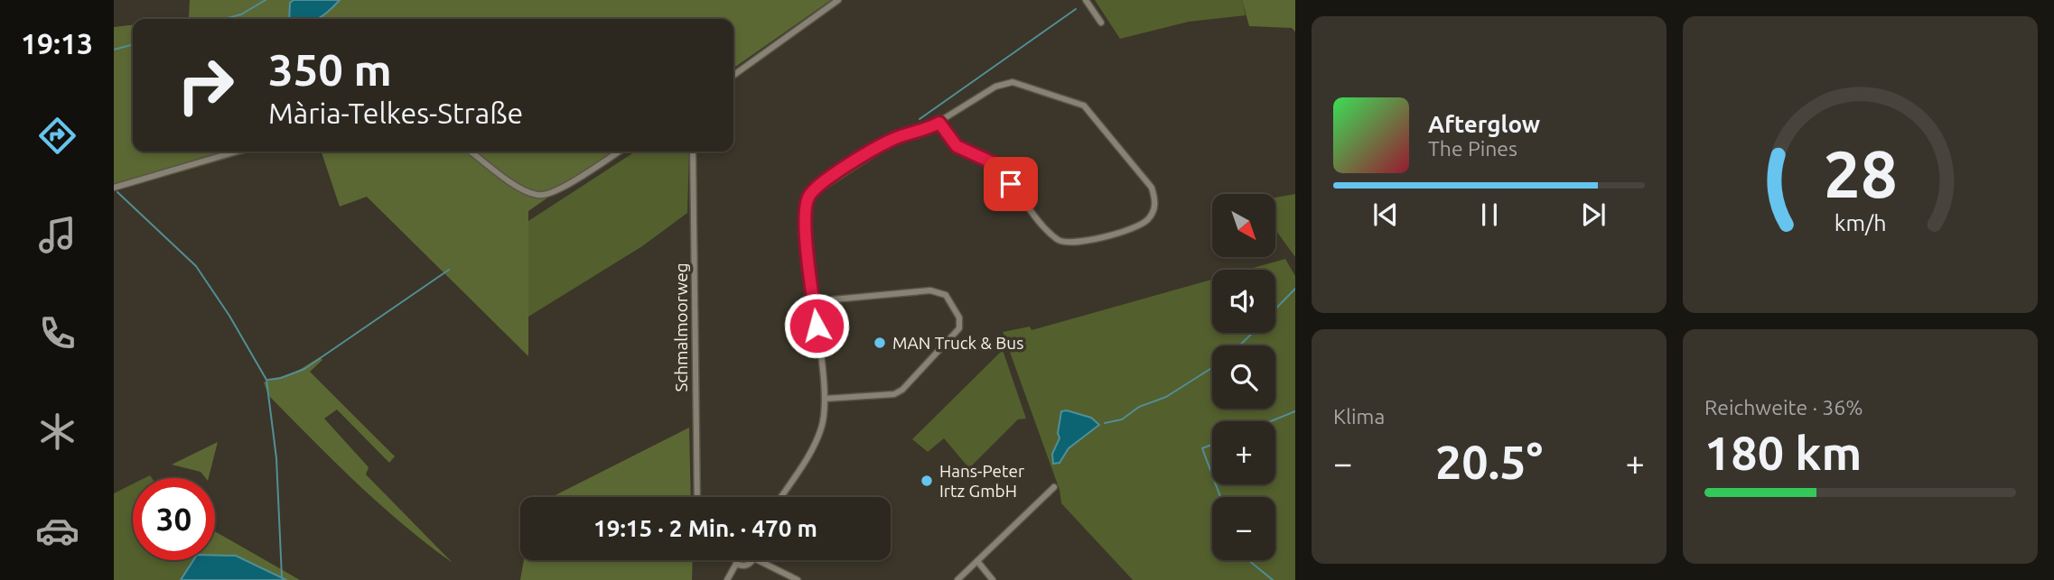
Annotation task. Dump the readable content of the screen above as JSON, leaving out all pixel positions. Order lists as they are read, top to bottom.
{
  "streets": {
    "street": ["Schmalmoorweg"]
  },
  "places": ["MAN Truck & Bus", "Hans-Peter Irtz GmbH"],
  "north": "bottom right",
  "page": {
    "tabs": "19:13",
    "turn": ["350 m", "Mària-Telkes-Straße"],
    "song": ["Afterglow", "The Pines"],
    "map_buttons": ["+", "−"],
    "tile": [
      "Klima",
      ["Reichweite · 36%", "180 km"]
    ],
    "heat": ["−", "20.5°", "+"],
    "limit": "30",
    "trip": "19:15 · 2 Min. · 470 m",
    "gauge": ["28", "km/h"]
  }
}
